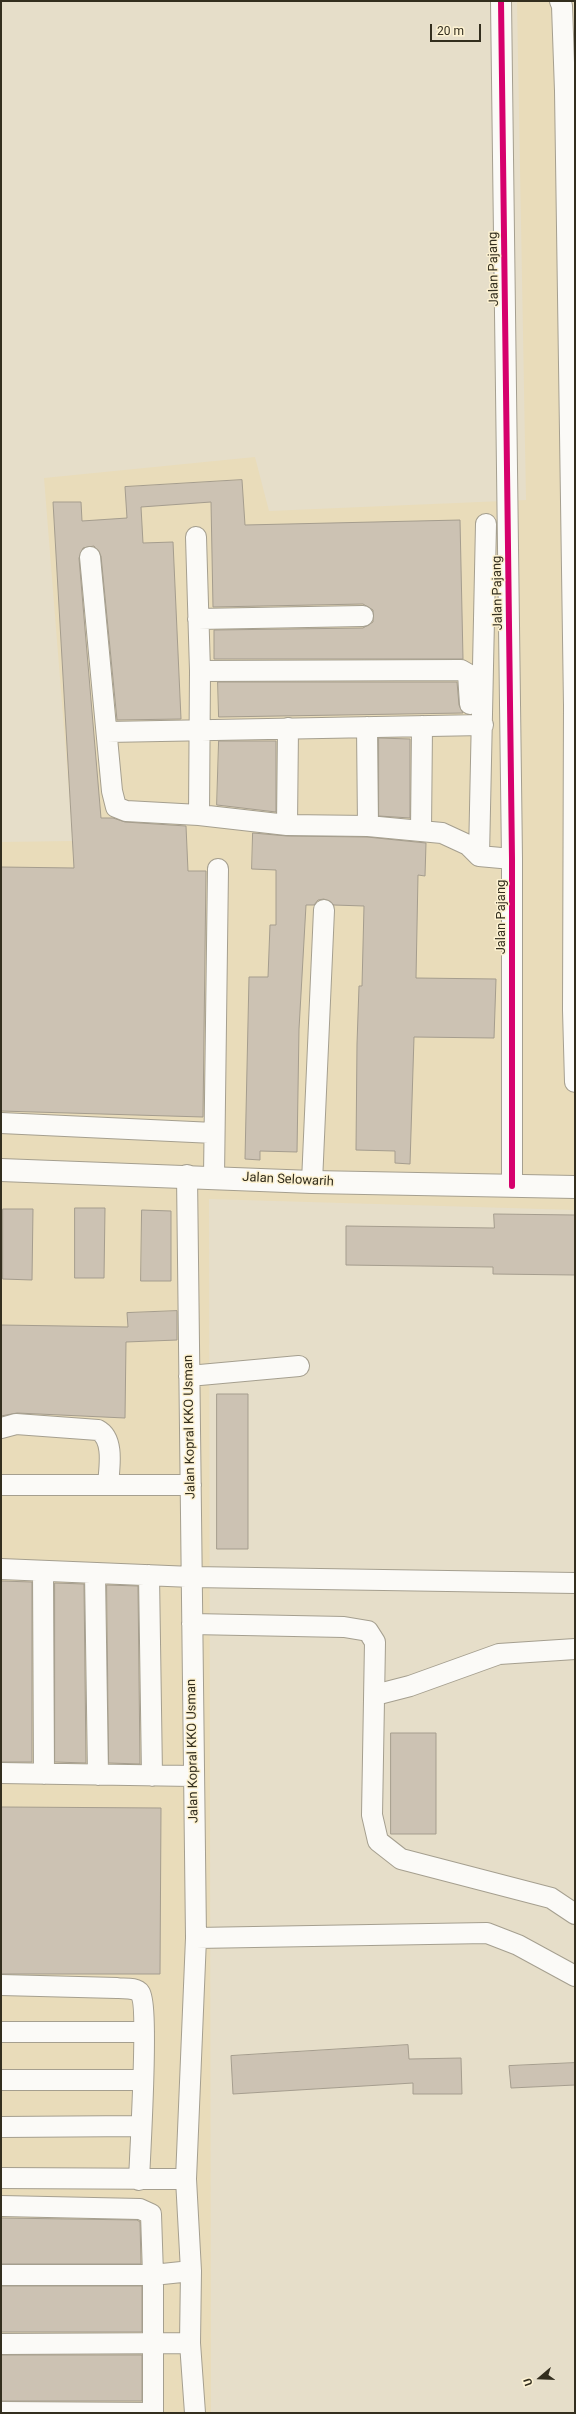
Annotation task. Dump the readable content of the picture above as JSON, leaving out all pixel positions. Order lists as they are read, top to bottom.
{
  "streets": {
    "main road": ["Jalan Selowarih"],
    "street": ["Jalan Pajang", "Jalan Kopral KKO Usman"]
  },
  "crossings": [
    ["Jalan Pajang", "Jalan Selowarih"],
    ["Jalan Selowarih", "Jalan Kopral KKO Usman"]
  ],
  "scale_bar": "20 m",
  "north": "left"
}
